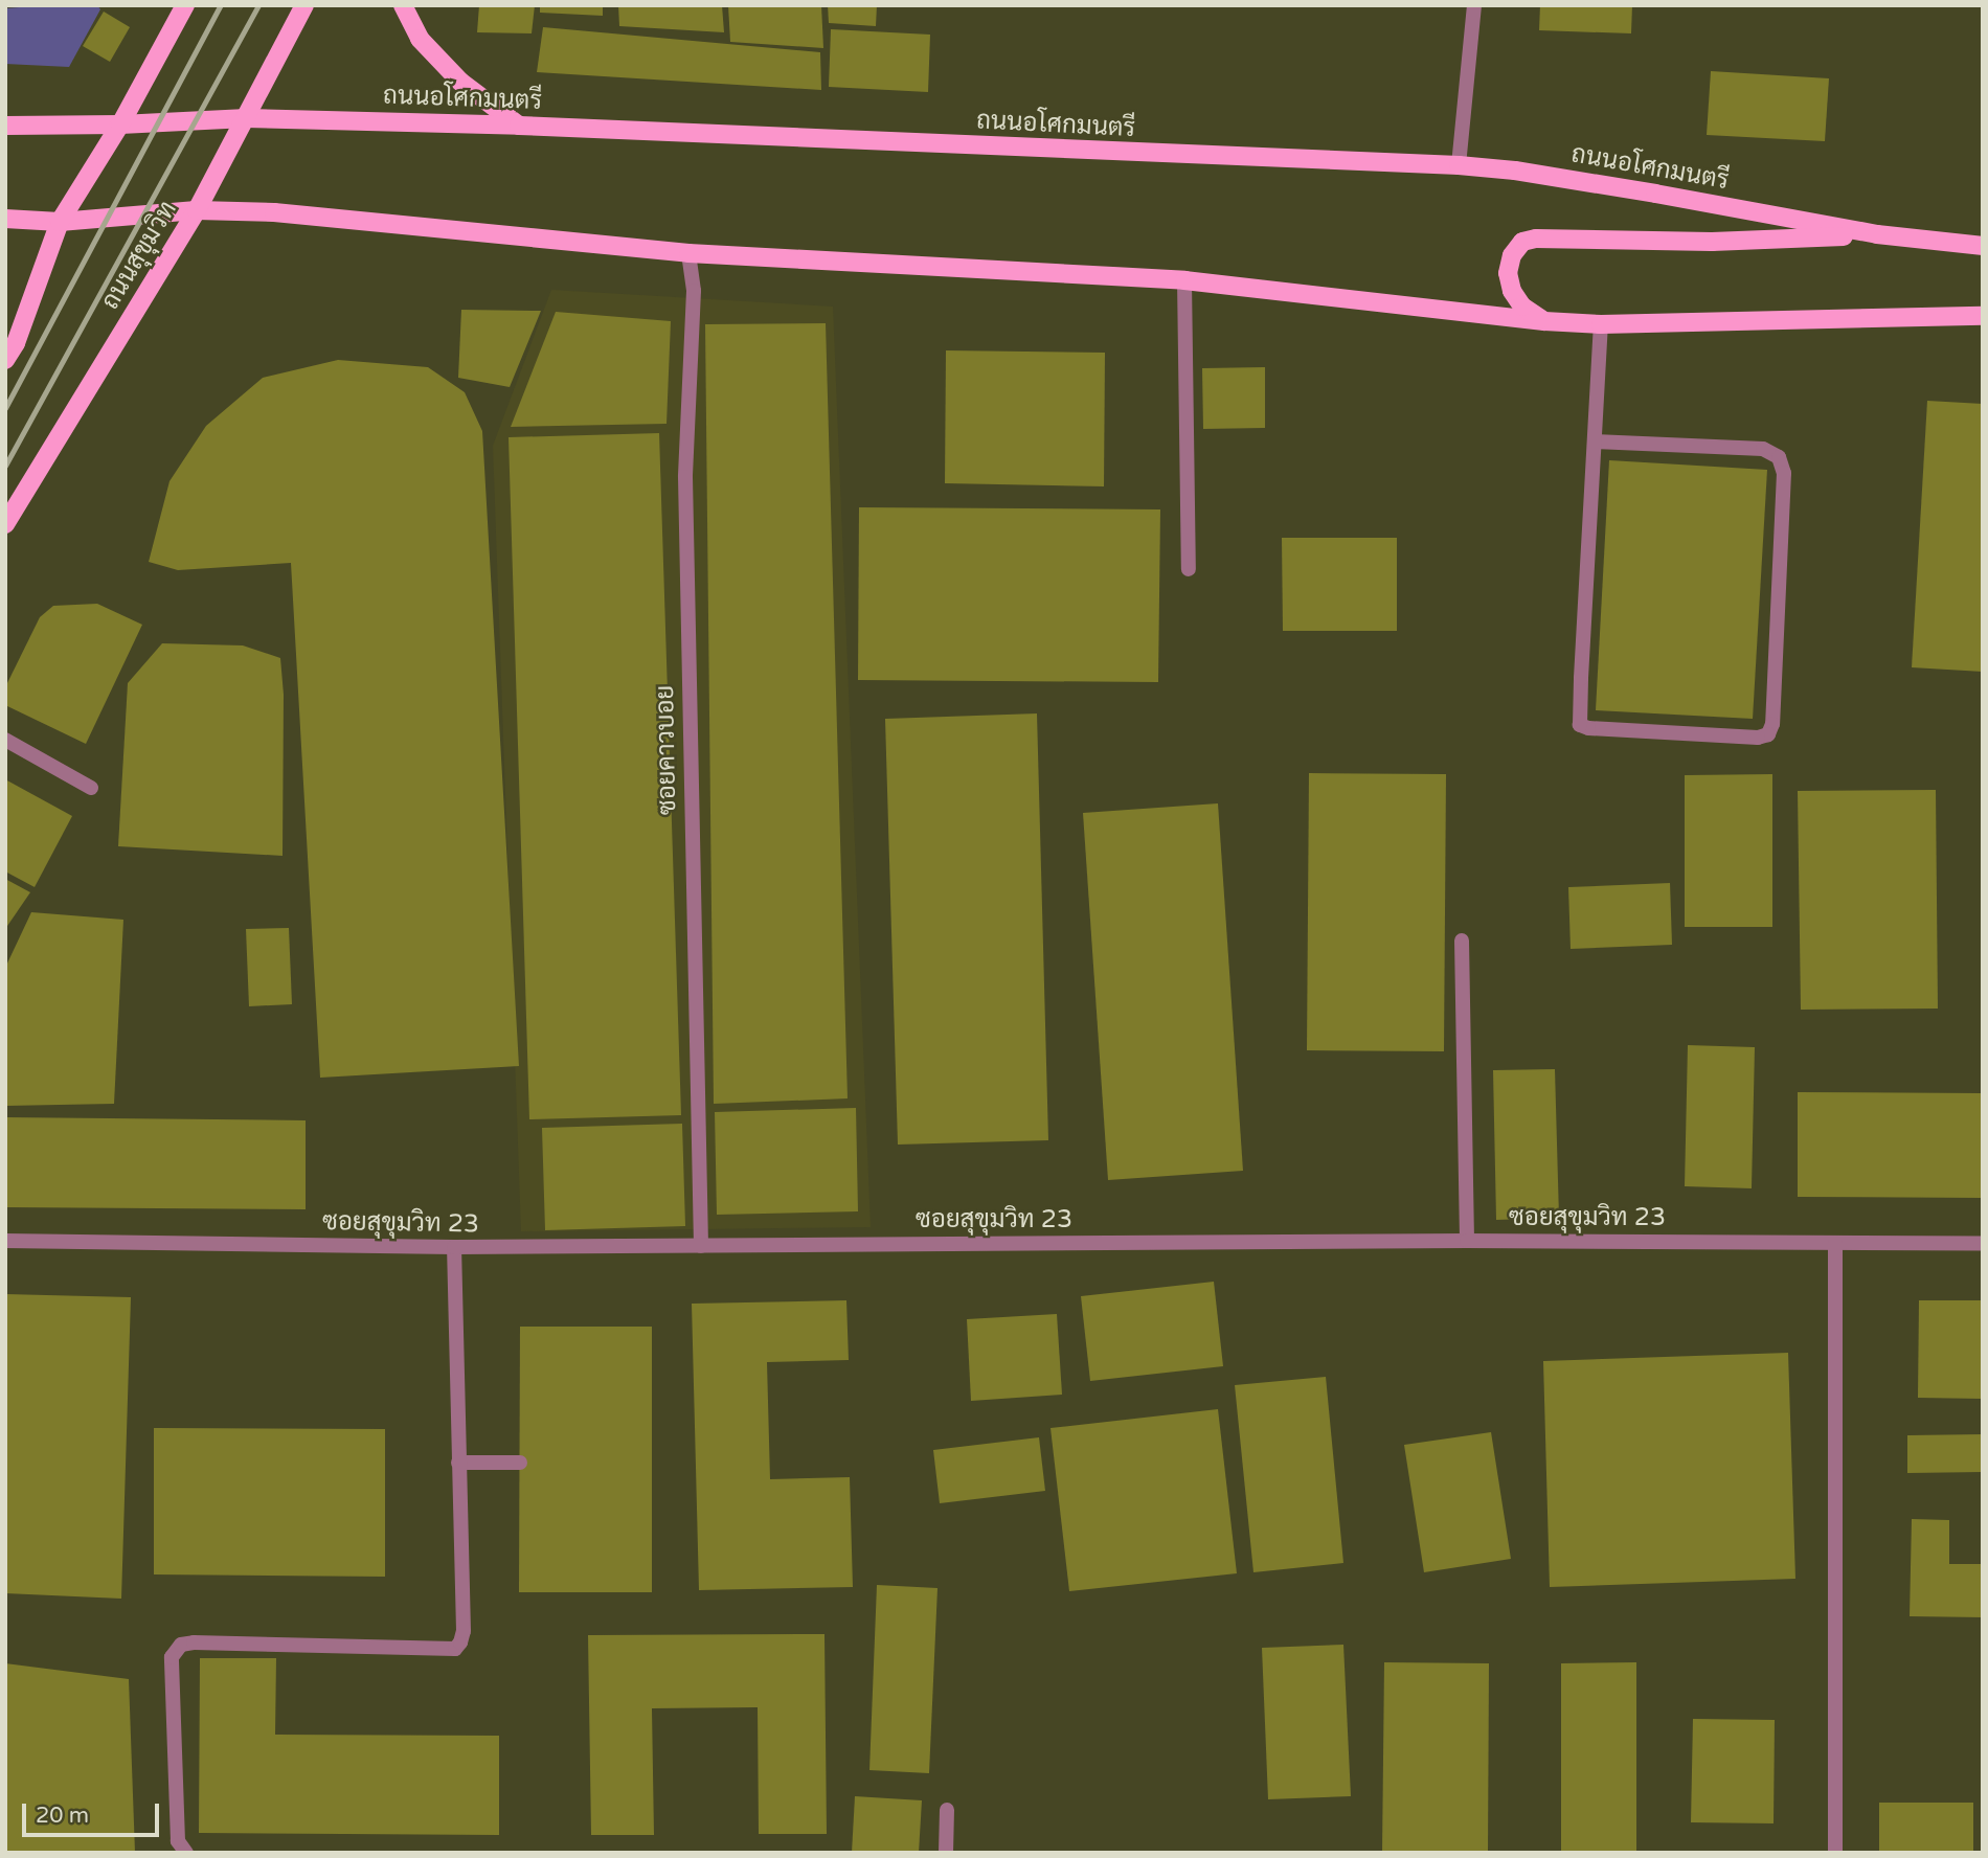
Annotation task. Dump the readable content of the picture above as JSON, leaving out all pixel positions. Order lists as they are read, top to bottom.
{
  "streets": {
    "main road": ["ถนนอโศกมนตรี", "ถนนสุขุมวิท"],
    "street": ["ซอยคาวบอย", "ซอยสุขุมวิท 23"]
  },
  "crossings": [
    ["ถนนอโศกมนตรี", "ถนนสุขุมวิท"],
    ["ซอยคาวบอย", "ซอยสุขุมวิท 23"]
  ],
  "scale_bar": "20 m"
}
